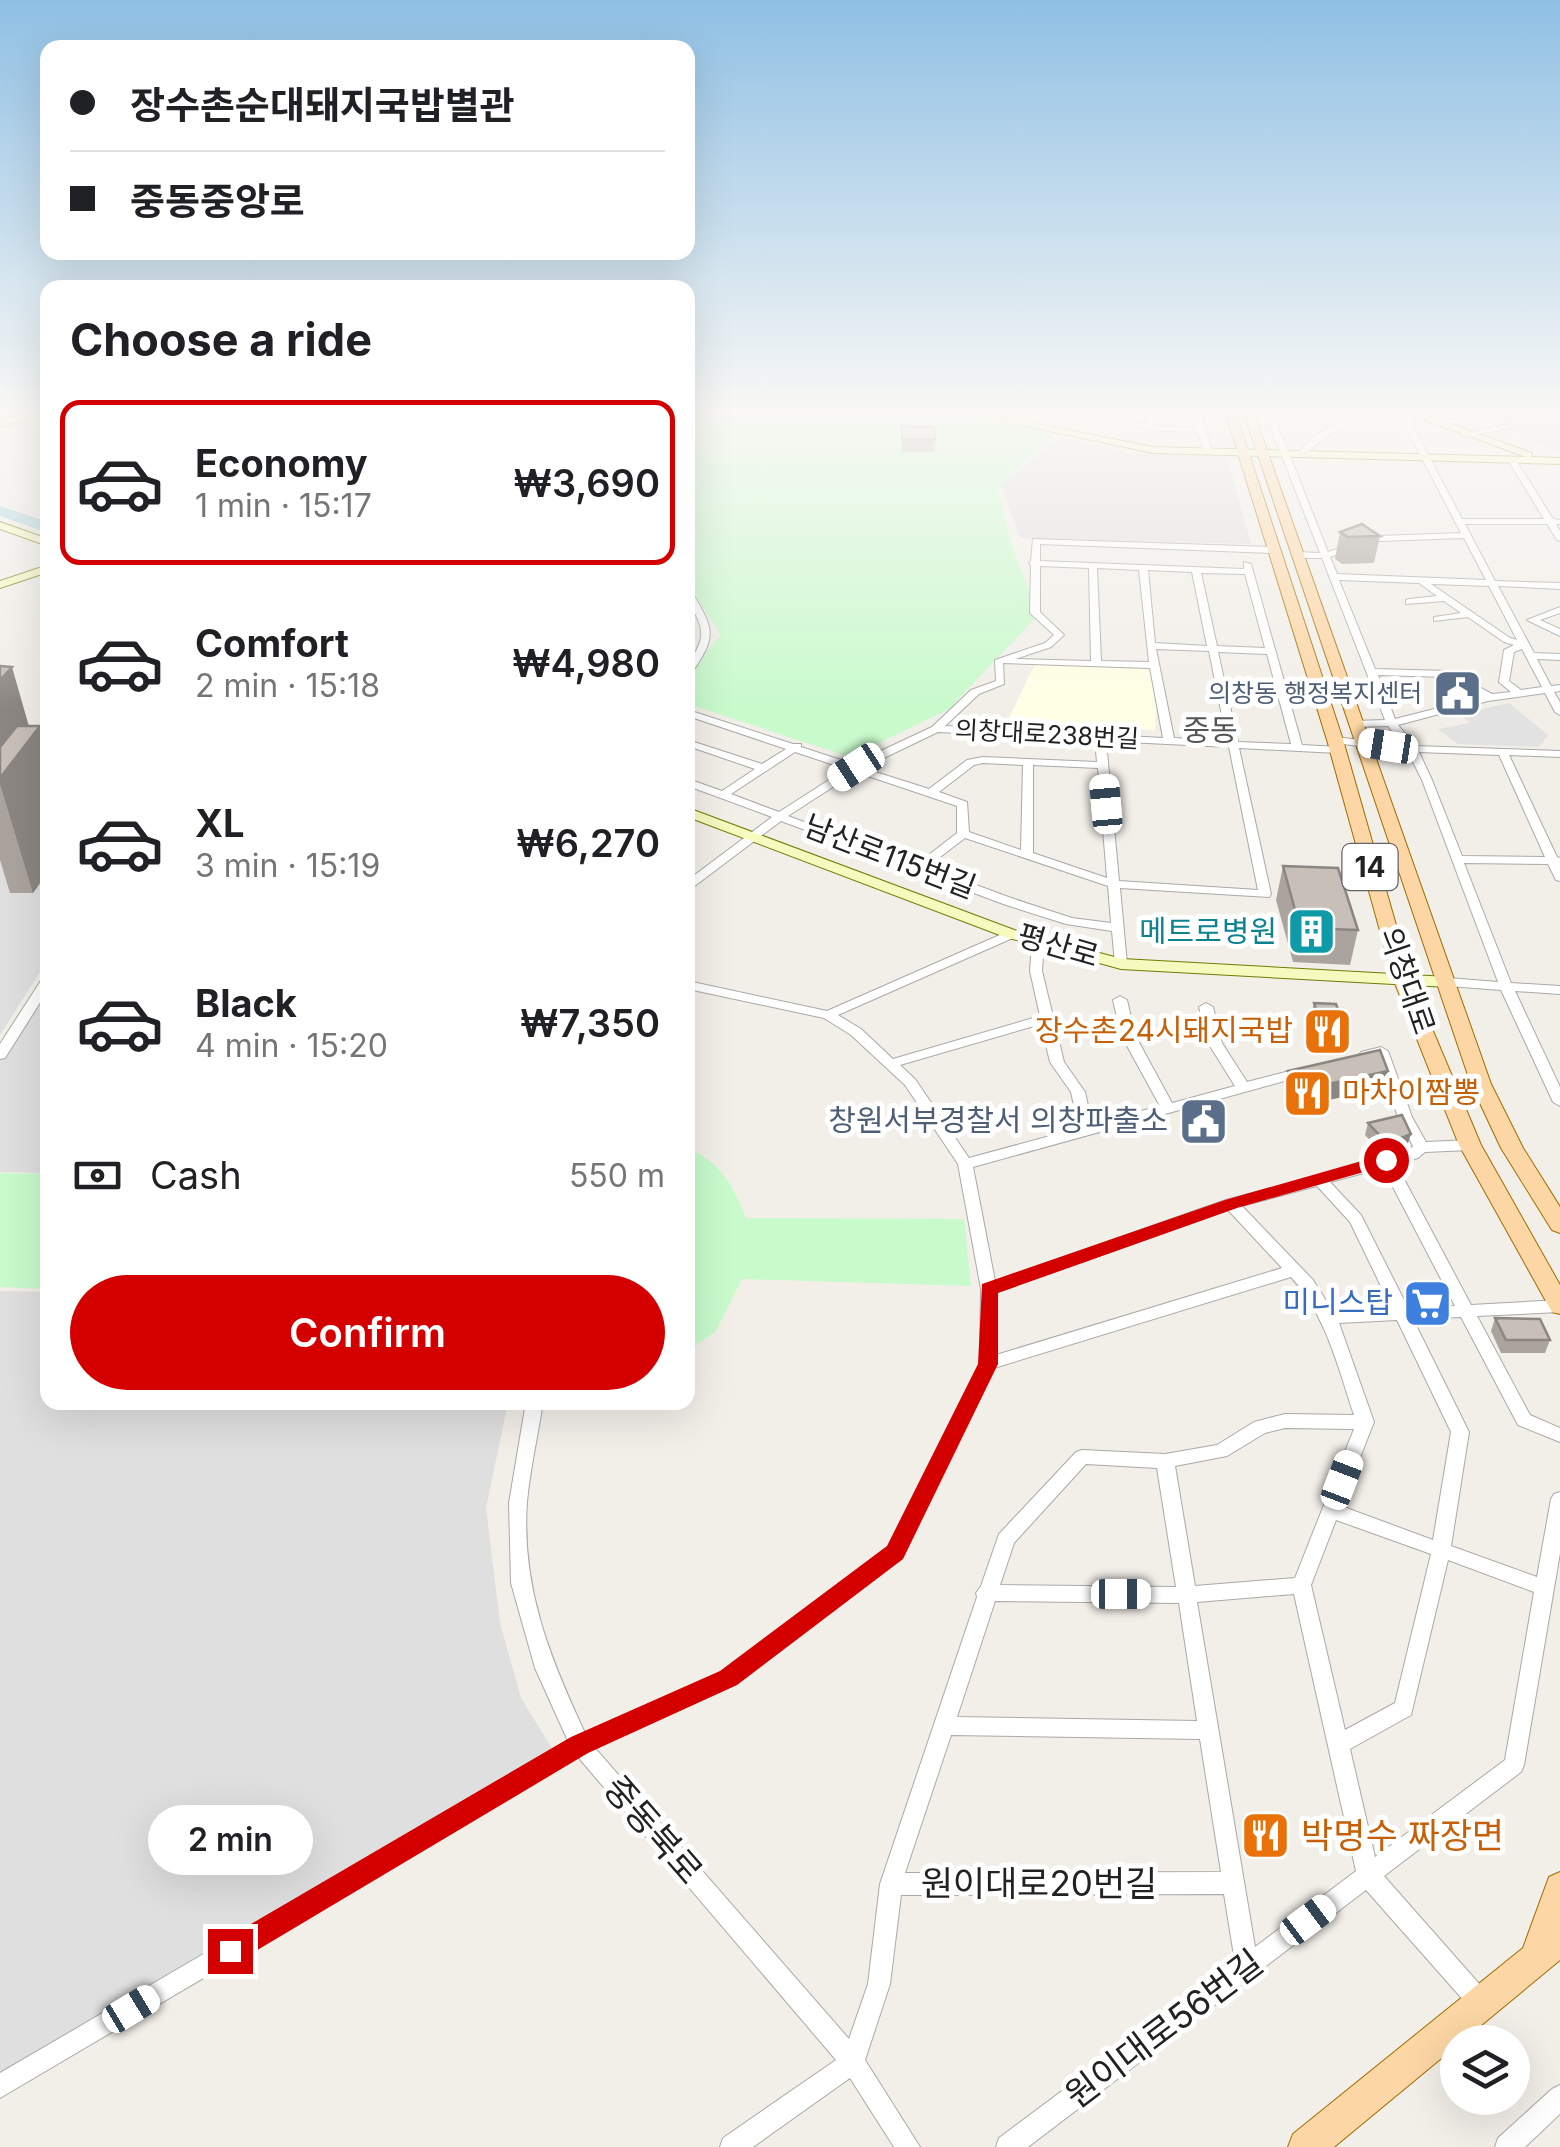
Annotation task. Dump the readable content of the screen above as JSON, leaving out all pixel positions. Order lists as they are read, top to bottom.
{
  "streets": {
    "main road": ["14", "평산로", "의창대로"],
    "street": [
      "의창대로238번길",
      "남산로115번길",
      "중동북로",
      "원이대로20번길",
      "원이대로56번길"
    ]
  },
  "crossings": [
    ["의창대로238번길", "의창대로"],
    ["평산로", "의창대로"]
  ],
  "districts": ["중동"],
  "places": {
    "public building": ["의창동 행정복지센터", "창원서부경찰서 의창파출소"],
    "building": ["메트로병원"],
    "restaurant": ["장수촌24시돼지국밥", "마차이짬뽕", "박명수 짜장면"],
    "supermarket": ["미니스탑"]
  },
  "page": {
    "banner": ["장수촌순대돼지국밥별관", "중동중앙로"],
    "heading": "Choose a ride",
    "list": [
      {
        "name": "Economy",
        "note": "1 min · 15:17",
        "value": "₩3,690"
      },
      {
        "name": "Comfort",
        "note": "2 min · 15:18",
        "value": "₩4,980"
      },
      {
        "name": "XL",
        "note": "3 min · 15:19",
        "value": "₩6,270"
      },
      {
        "name": "Black",
        "note": "4 min · 15:20",
        "value": "₩7,350"
      }
    ],
    "pay": ["Cash", "550 m"],
    "buttons": "Confirm",
    "bubble": "2 min"
  }
}
